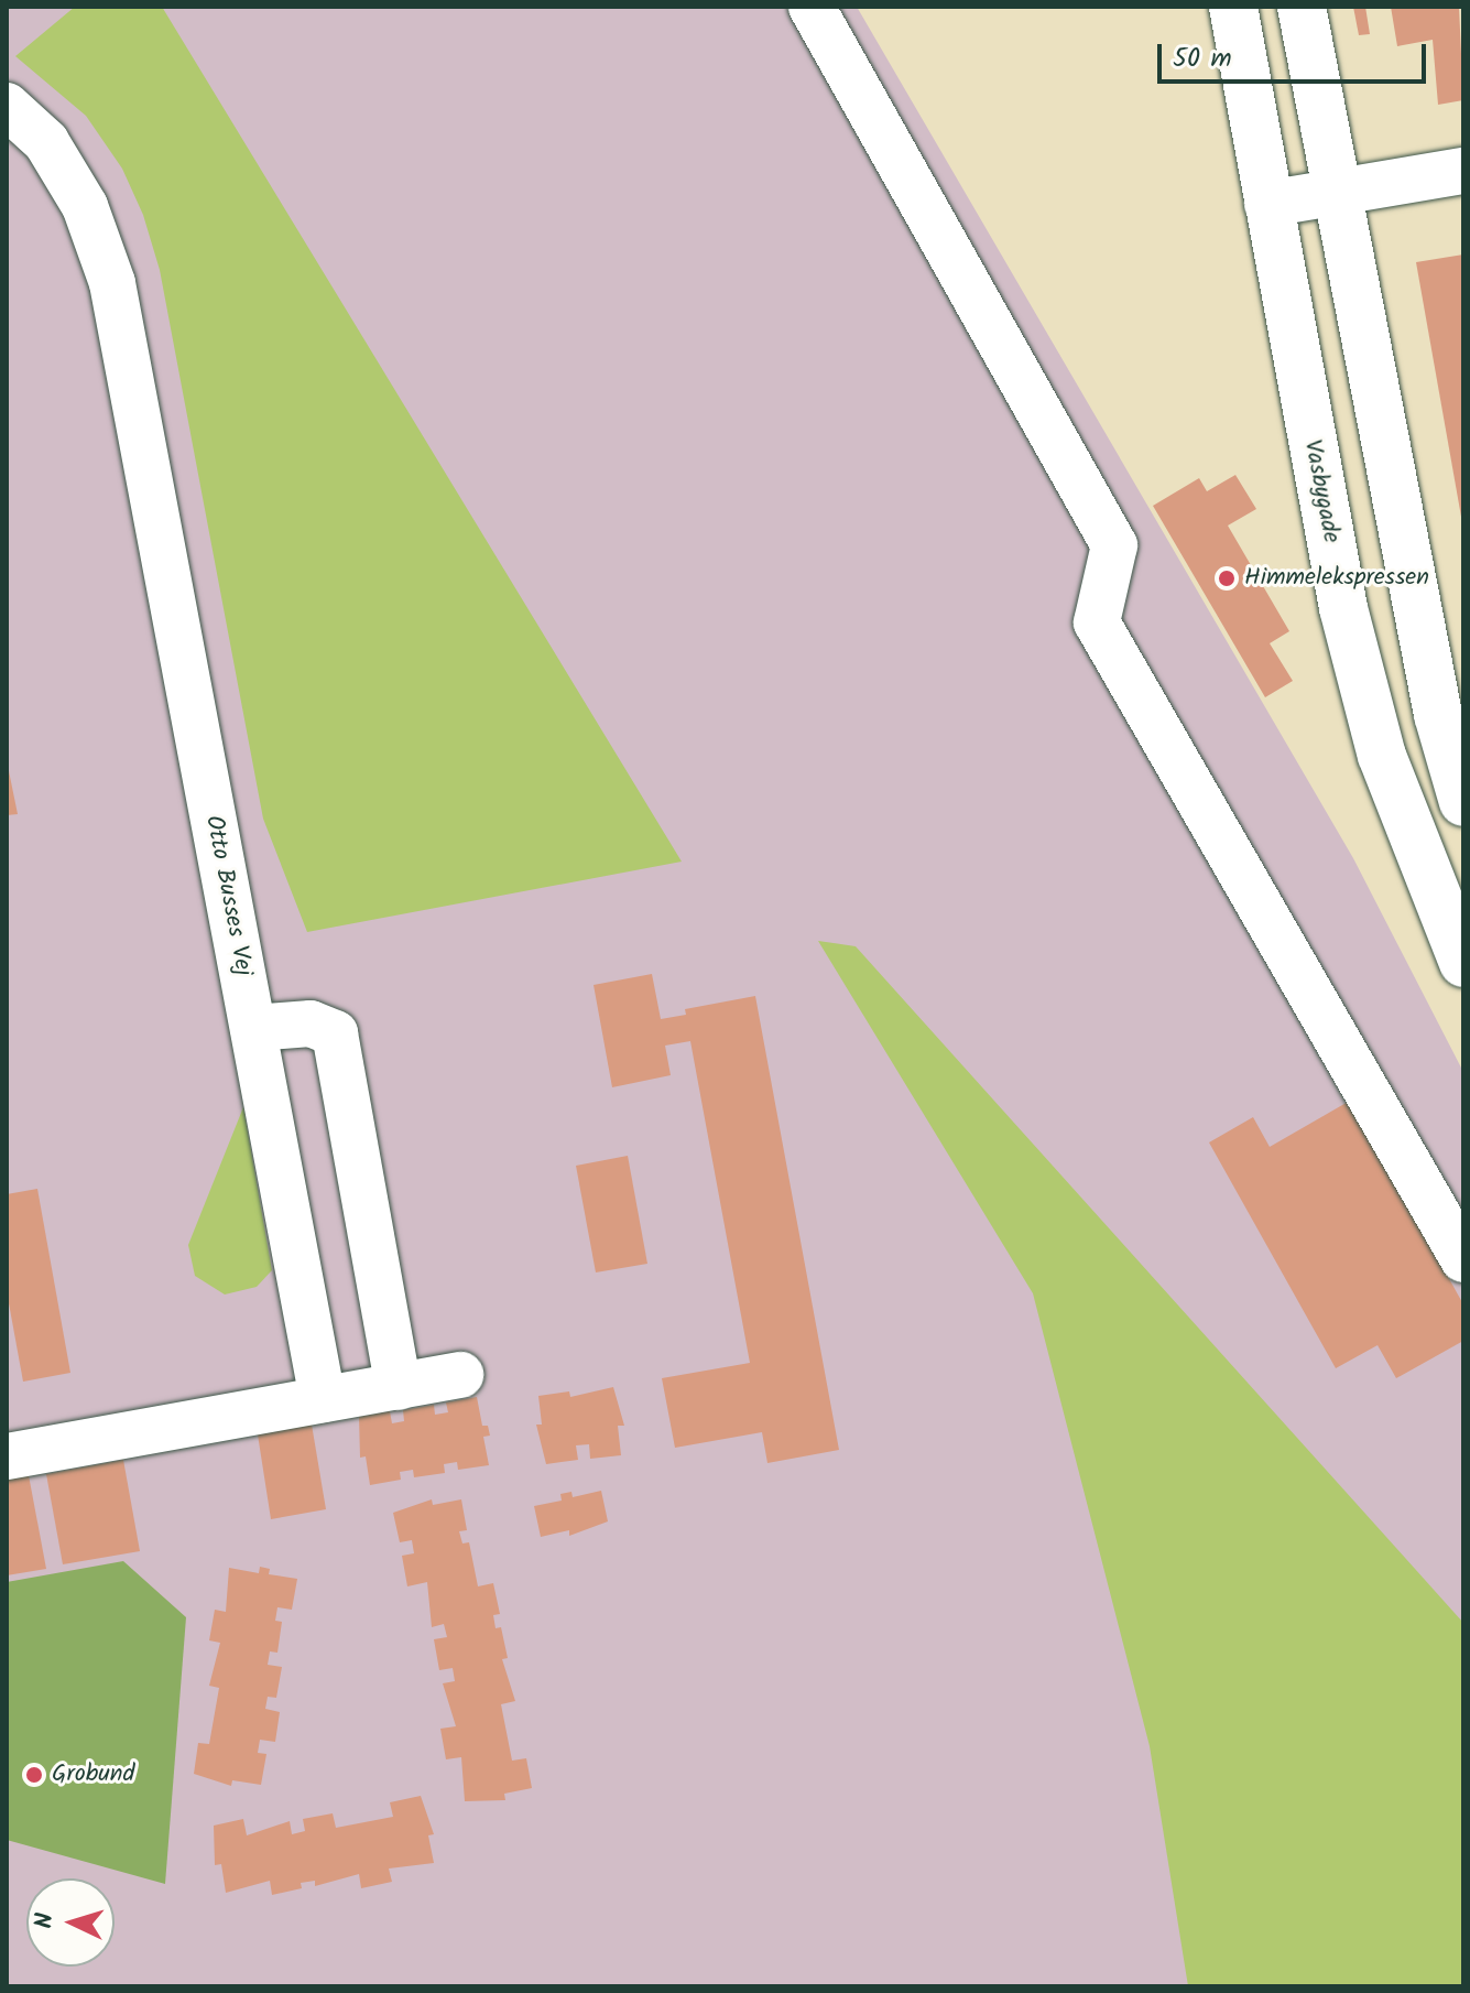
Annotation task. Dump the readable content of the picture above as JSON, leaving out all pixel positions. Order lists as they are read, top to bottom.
{
  "streets": {
    "main road": ["Vasbygade"],
    "street": ["Otto Busses Vej"]
  },
  "places": ["Himmelekspressen", "Grobund"],
  "scale_bar": "50 m",
  "north": "left"
}
